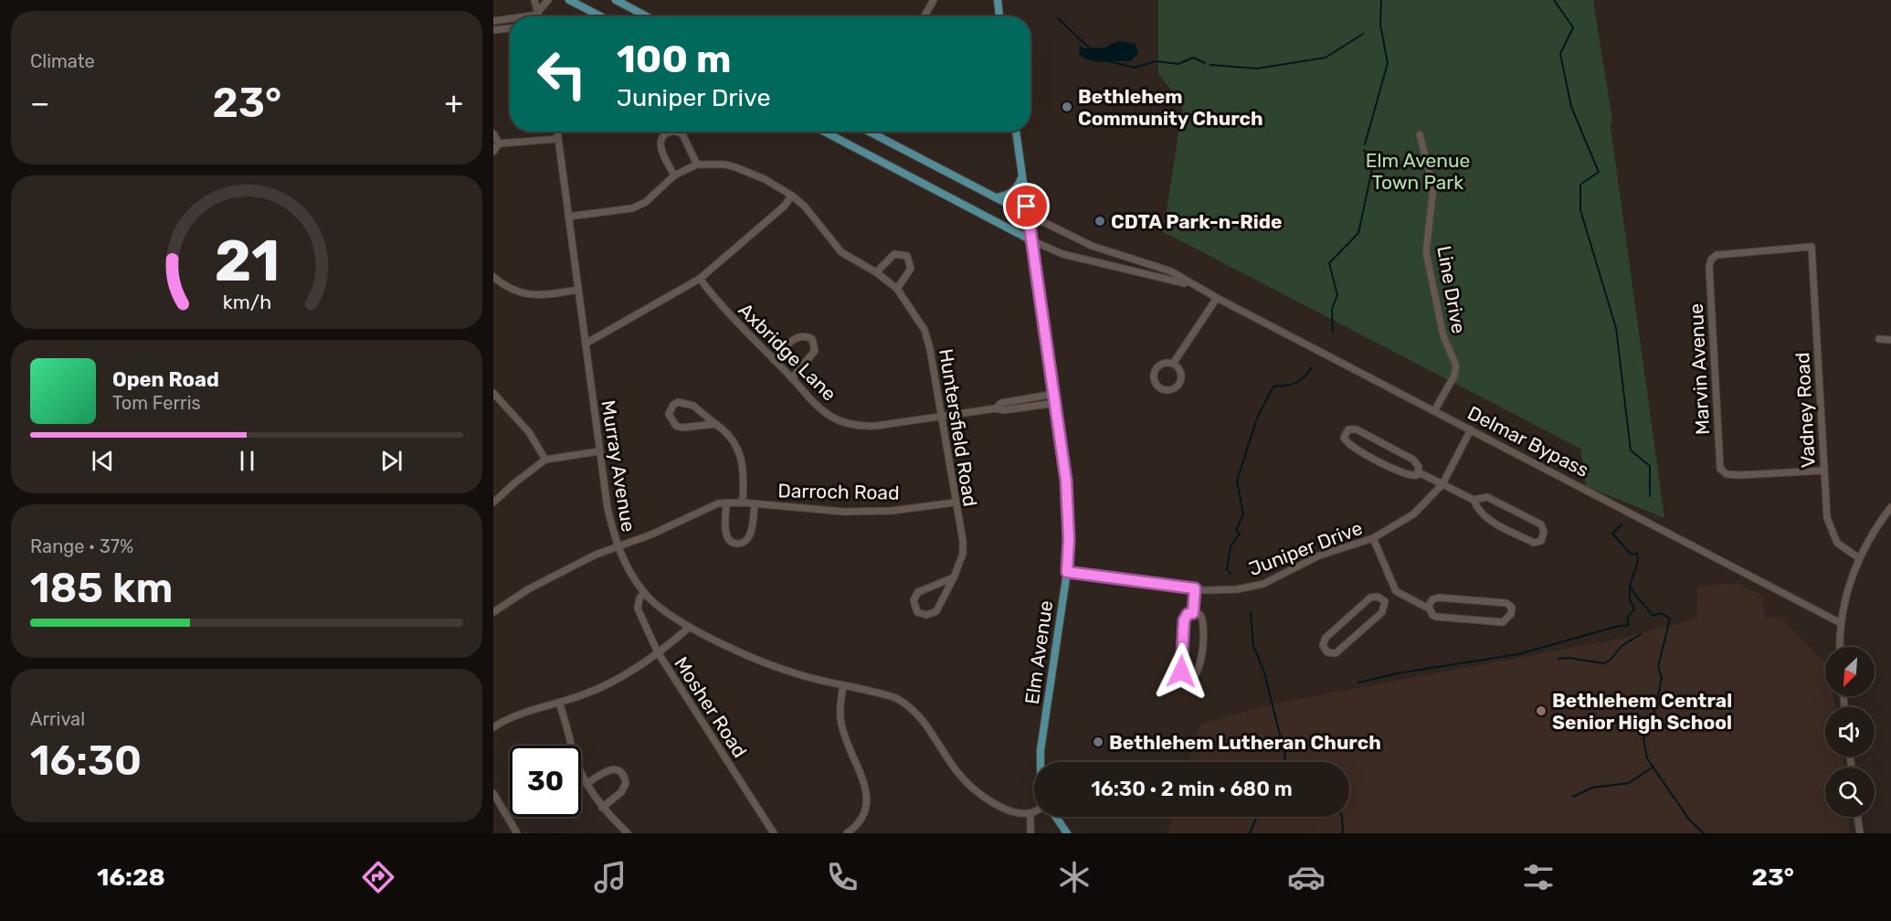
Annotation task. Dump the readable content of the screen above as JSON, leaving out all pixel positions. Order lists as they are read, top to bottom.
{
  "streets": {
    "main road": ["Delmar Bypass", "Elm Avenue"],
    "street": [
      "Line Drive",
      "Axbridge Lane",
      "Marvin Avenue",
      "Vadney Road",
      "Huntersfield Road",
      "Murray Avenue",
      "Darroch Road",
      "Juniper Drive",
      "Mosher Road"
    ]
  },
  "crossings": [
    ["Line Drive", "Delmar Bypass"],
    ["Axbridge Lane", "Huntersfield Road"],
    ["Axbridge Lane", "Elm Avenue"],
    ["Marvin Avenue", "Vadney Road"],
    ["Huntersfield Road", "Murray Avenue"],
    ["Huntersfield Road", "Darroch Road"],
    ["Delmar Bypass", "Juniper Drive"],
    ["Delmar Bypass", "Elm Avenue"],
    ["Murray Avenue", "Darroch Road"],
    ["Murray Avenue", "Mosher Road"],
    ["Juniper Drive", "Elm Avenue"]
  ],
  "parks": ["Elm Avenue Town Park"],
  "places": [
    "Bethlehem Community Church",
    "CDTA Park-n-Ride",
    "Bethlehem Central Senior High School",
    "Bethlehem Lutheran Church"
  ],
  "north": "bottom left",
  "page": {
    "tile": [
      "Climate",
      ["Range · 37%", "185 km"],
      ["Arrival", "16:30"]
    ],
    "turn": ["100 m", "Juniper Drive"],
    "heat": ["−", "23°", "+"],
    "song": ["Open Road", "Tom Ferris"],
    "limit": "30",
    "trip": "16:30 · 2 min · 680 m",
    "tabs": ["16:28", "23°"],
    "gauge": ["21", "km/h"]
  }
}
